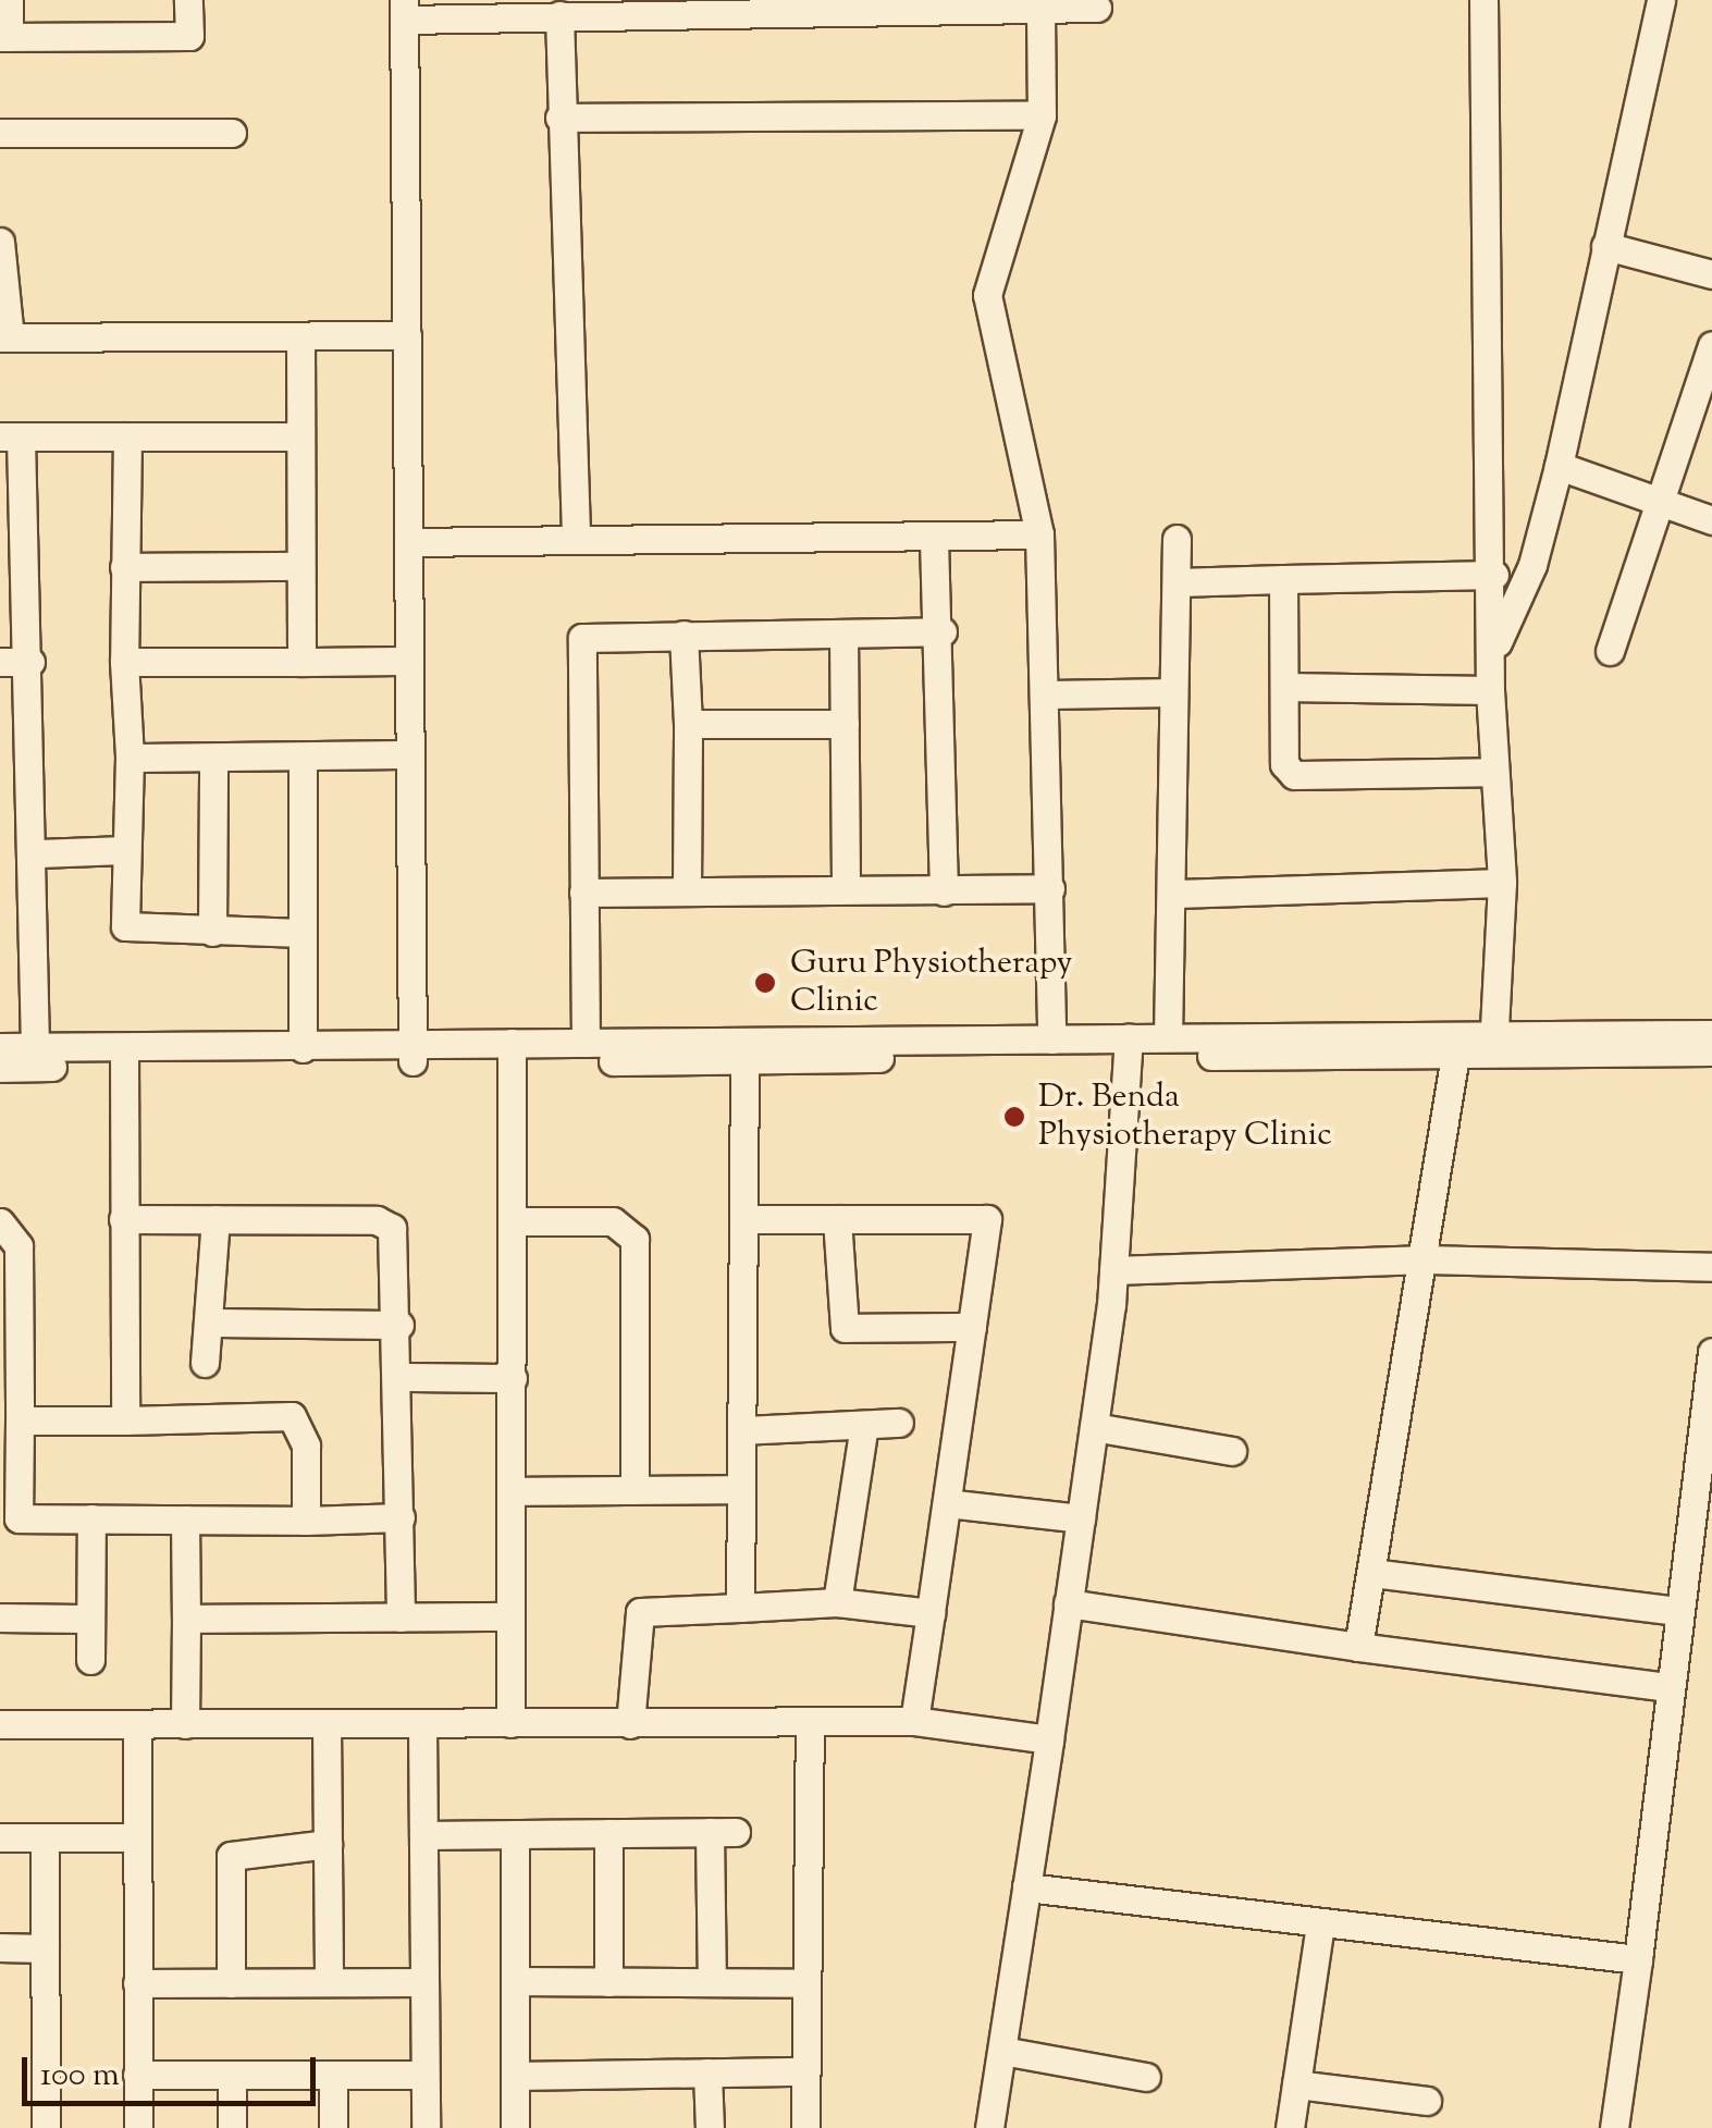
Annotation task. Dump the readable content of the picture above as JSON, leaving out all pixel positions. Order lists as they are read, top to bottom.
{
  "places": ["Guru Physiotherapy Clinic", "Dr. Benda Physiotherapy Clinic"],
  "scale_bar": "100 m"
}
